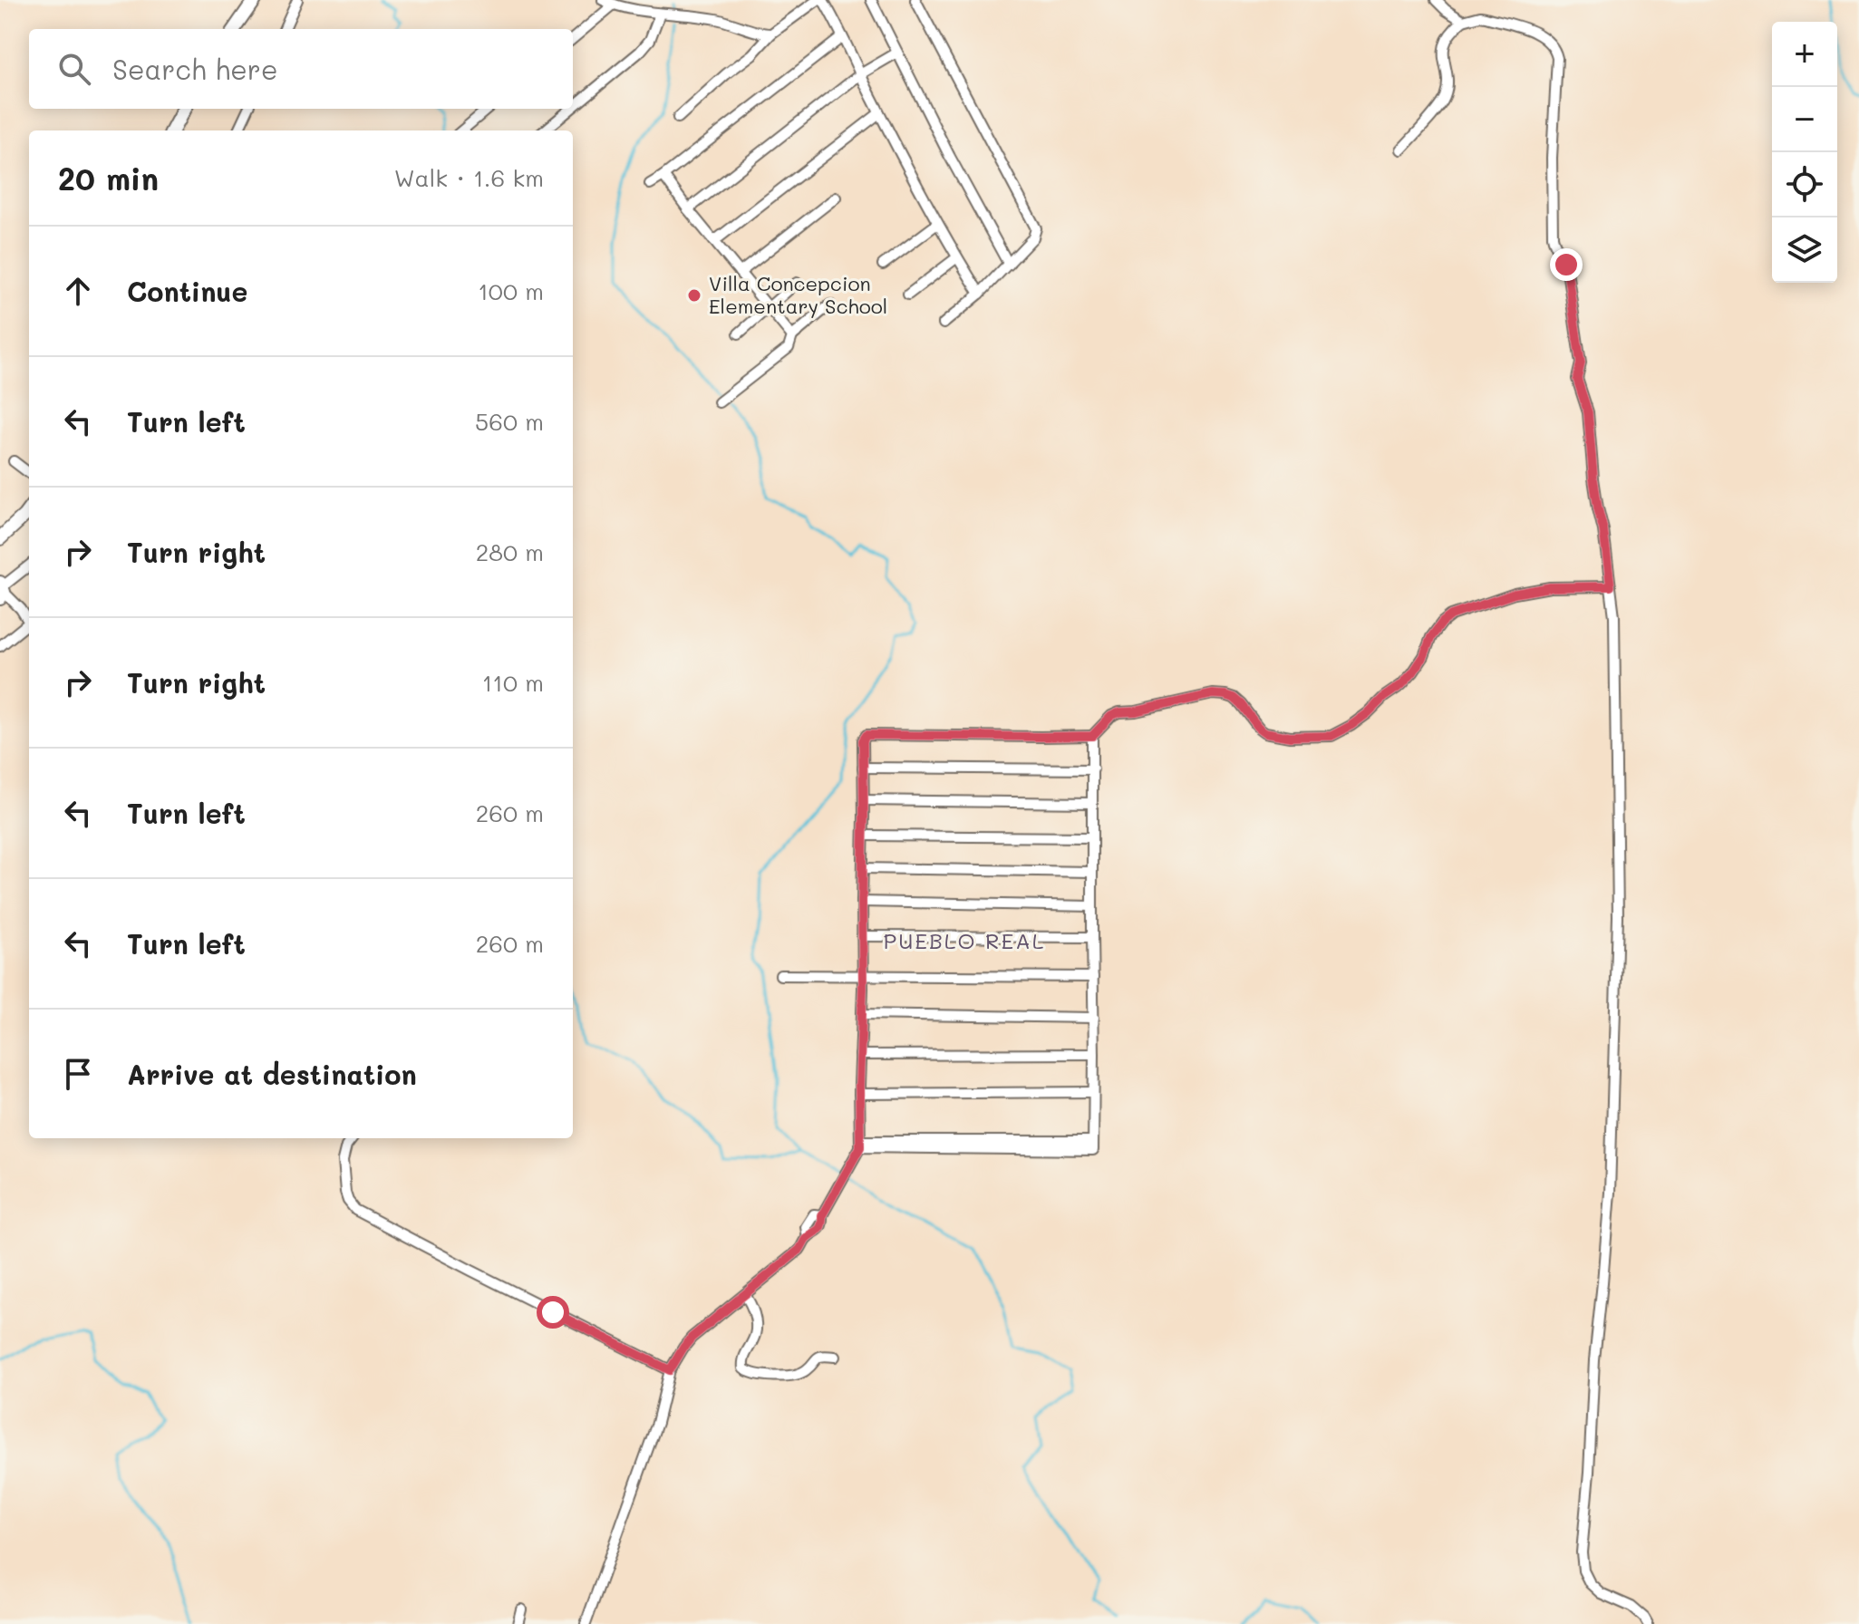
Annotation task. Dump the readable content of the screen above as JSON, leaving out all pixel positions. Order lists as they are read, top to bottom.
{
  "districts": ["PUEBLO REAL"],
  "places": ["Villa Concepcion Elementary School"],
  "page": {
    "map_buttons": ["+", "−"],
    "search": "Search here",
    "heading": ["20 min", "Walk · 1.6 km"],
    "list": [
      ["Continue", "100 m"],
      ["Turn left", "560 m"],
      ["Turn right", "280 m"],
      ["Turn right", "110 m"],
      ["Turn left", "260 m"],
      ["Turn left", "260 m"],
      "Arrive at destination"
    ]
  }
}
